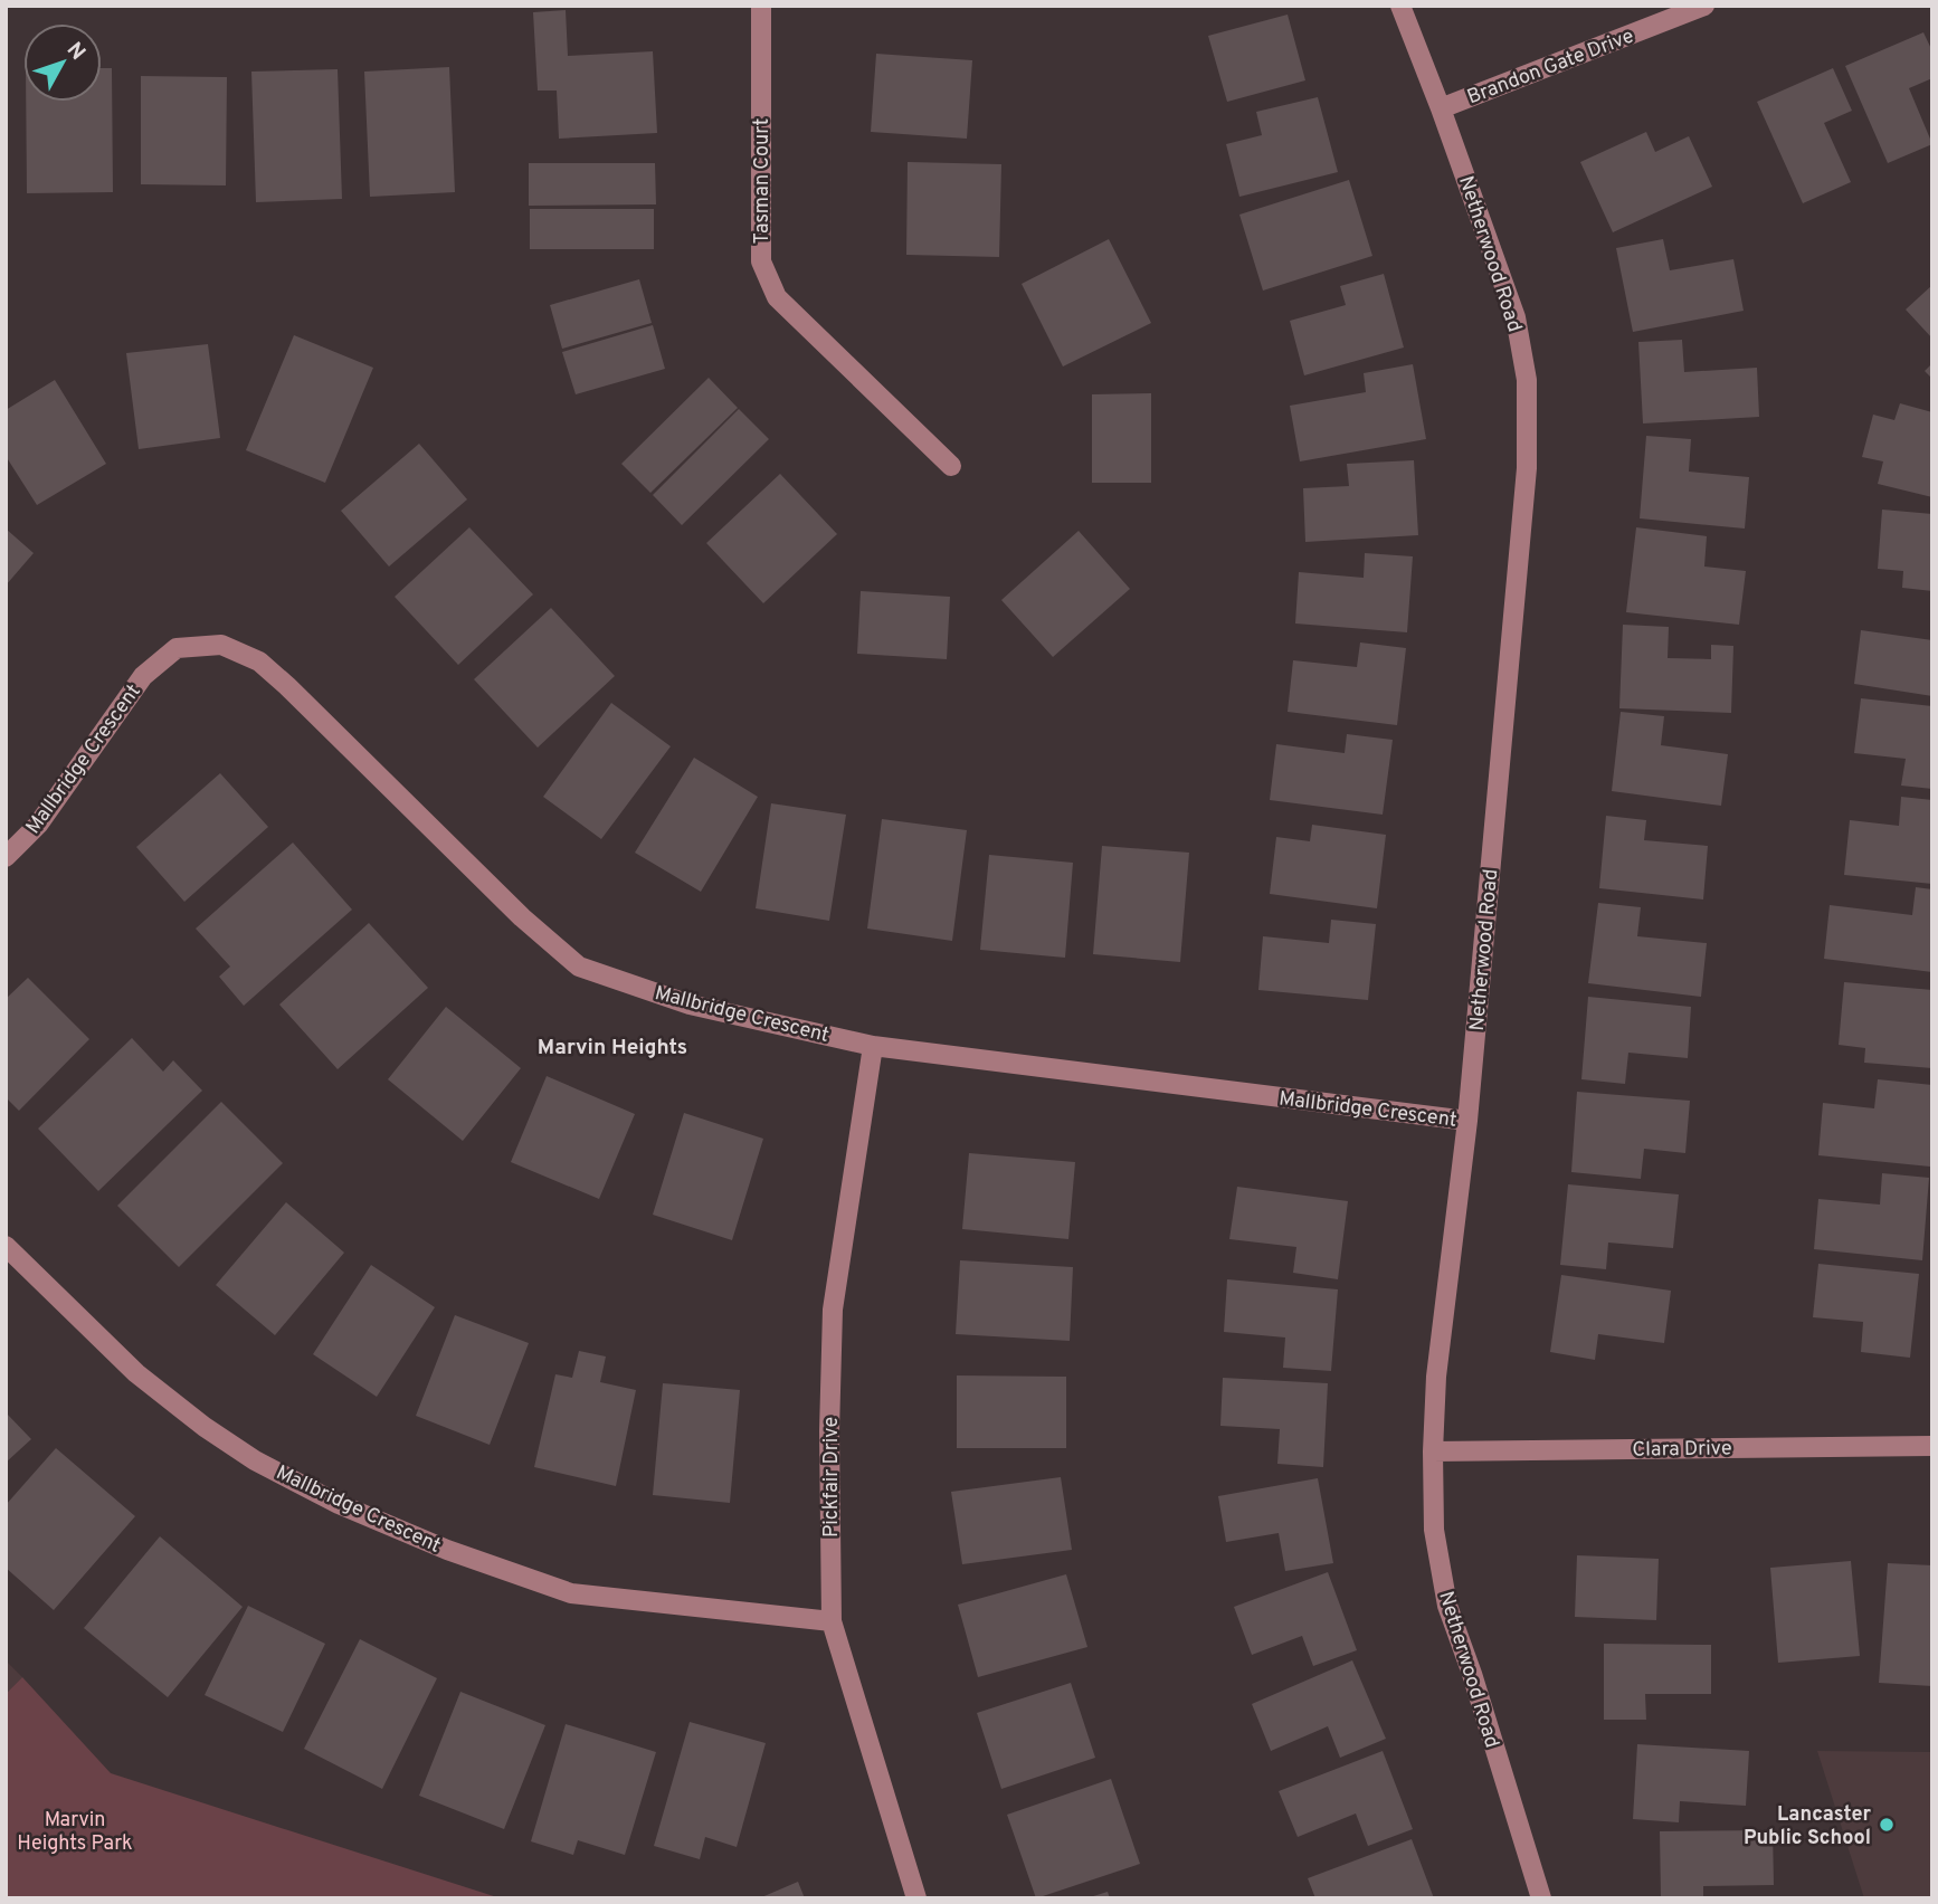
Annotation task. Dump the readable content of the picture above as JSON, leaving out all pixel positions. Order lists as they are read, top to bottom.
{
  "streets": {
    "street": [
      "Brandon Gate Drive",
      "Tasman Court",
      "Netherwood Road",
      "Mallbridge Crescent",
      "Clara Drive",
      "Pickfair Drive"
    ]
  },
  "crossings": [
    ["Brandon Gate Drive", "Netherwood Road"],
    ["Netherwood Road", "Mallbridge Crescent"],
    ["Netherwood Road", "Clara Drive"],
    ["Mallbridge Crescent", "Pickfair Drive"]
  ],
  "districts": ["Marvin Heights"],
  "parks": ["Marvin Heights Park"],
  "places": ["Lancaster Public School"],
  "north": "top right"
}
